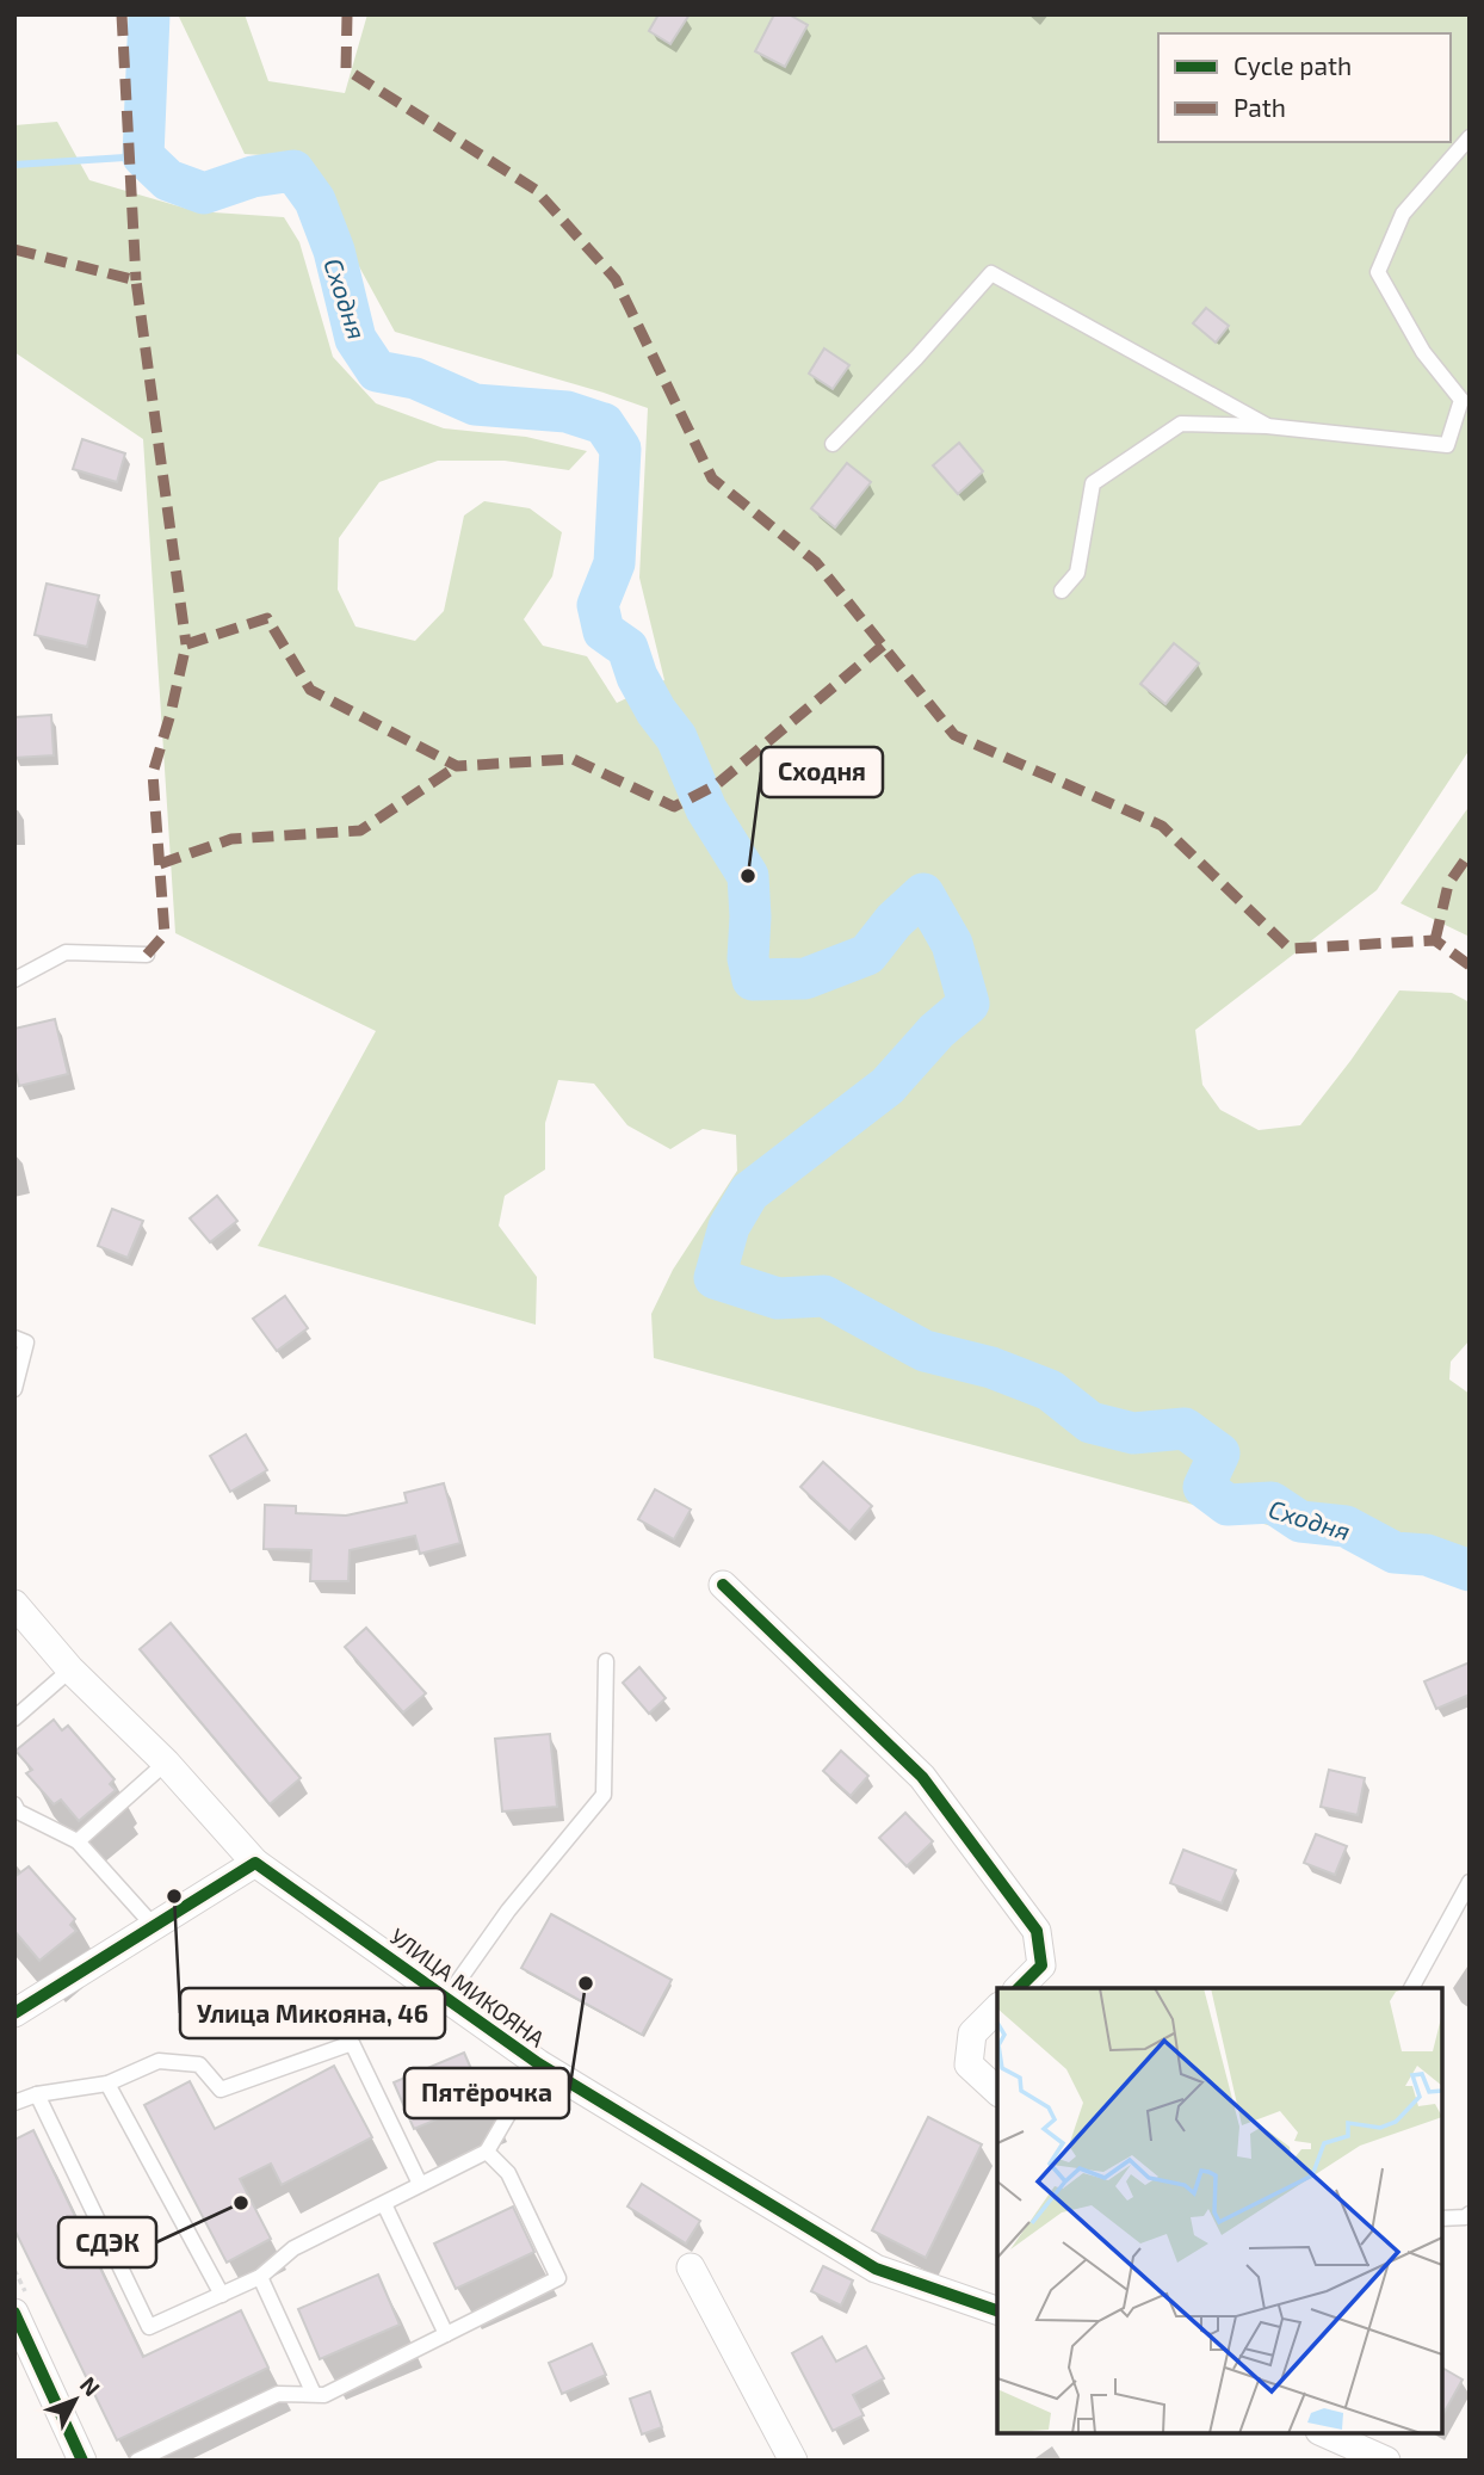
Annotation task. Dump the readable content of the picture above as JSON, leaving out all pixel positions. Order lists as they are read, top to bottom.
{
  "streets": {
    "street": ["УЛИЦА МИКОЯНА"]
  },
  "water": ["Сходня"],
  "places": [
    "Сходня",
    "Улица Микояна, 46",
    "Пятёрочка",
    "СДЭК"
  ],
  "legend": ["Cycle path", "Path"],
  "north": "top right"
}
